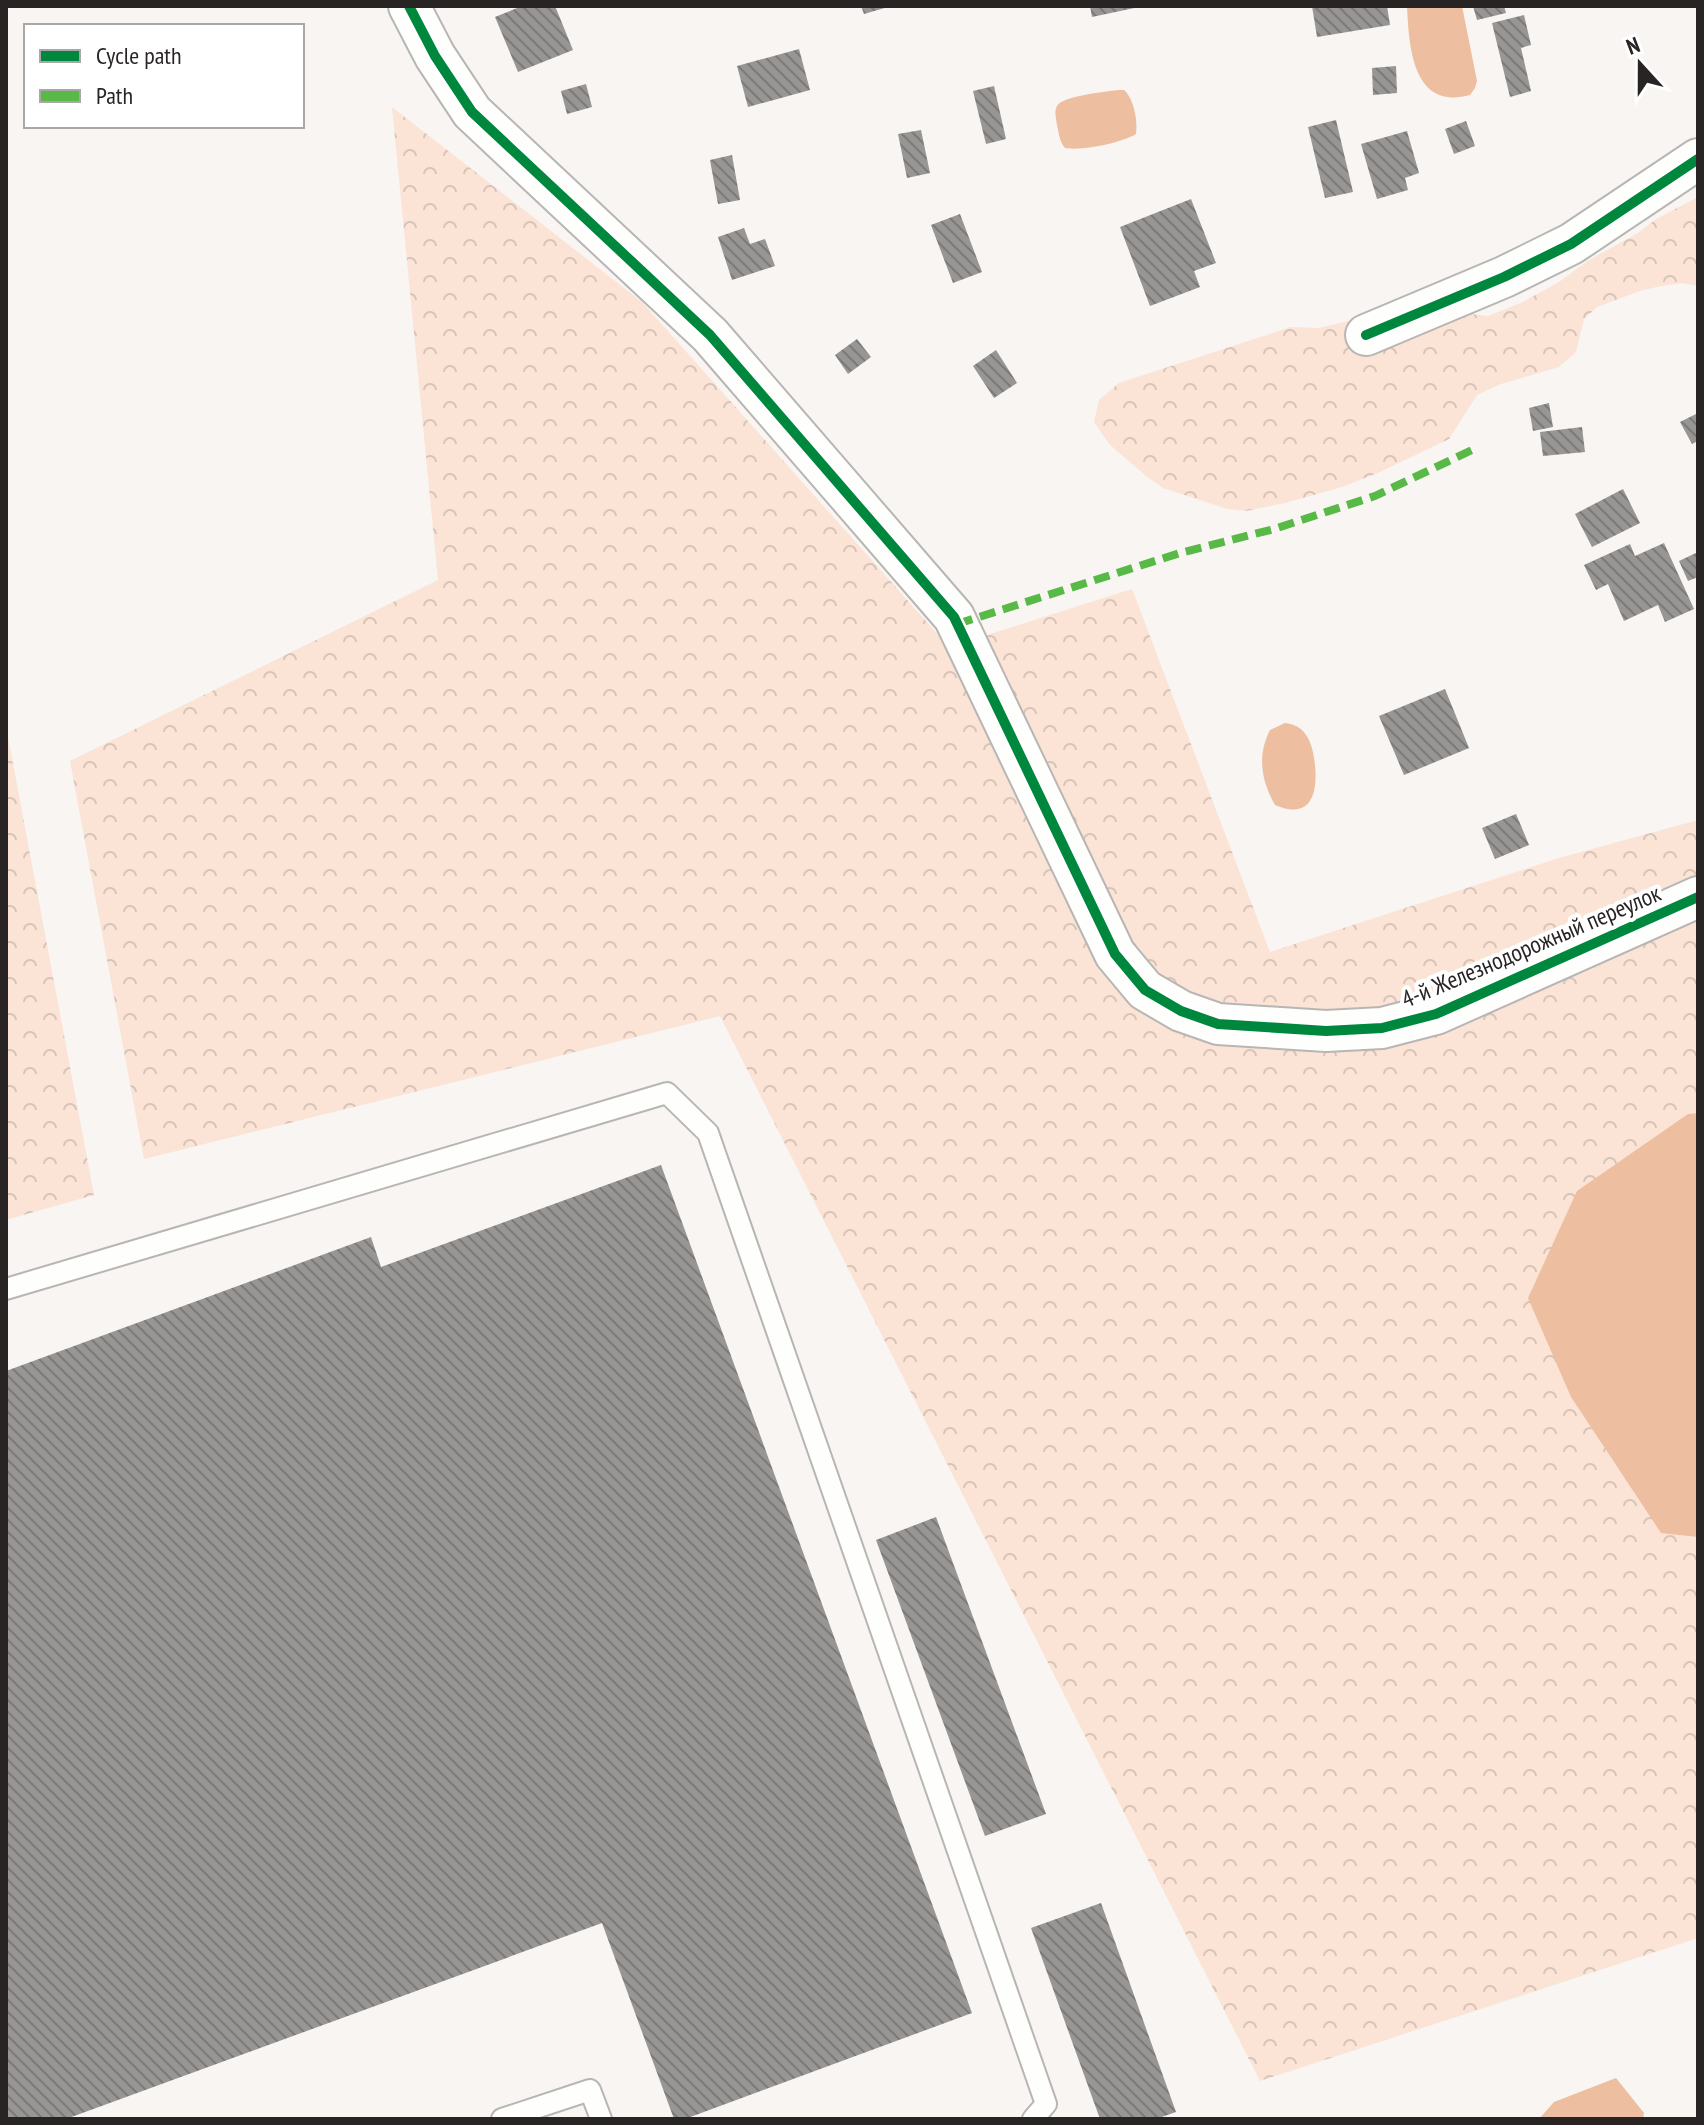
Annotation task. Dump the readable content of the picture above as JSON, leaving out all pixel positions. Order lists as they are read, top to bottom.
{
  "streets": {
    "street": ["4-й Железнодорожный переулок"]
  },
  "legend": ["Cycle path", "Path"],
  "north": "top"
}
